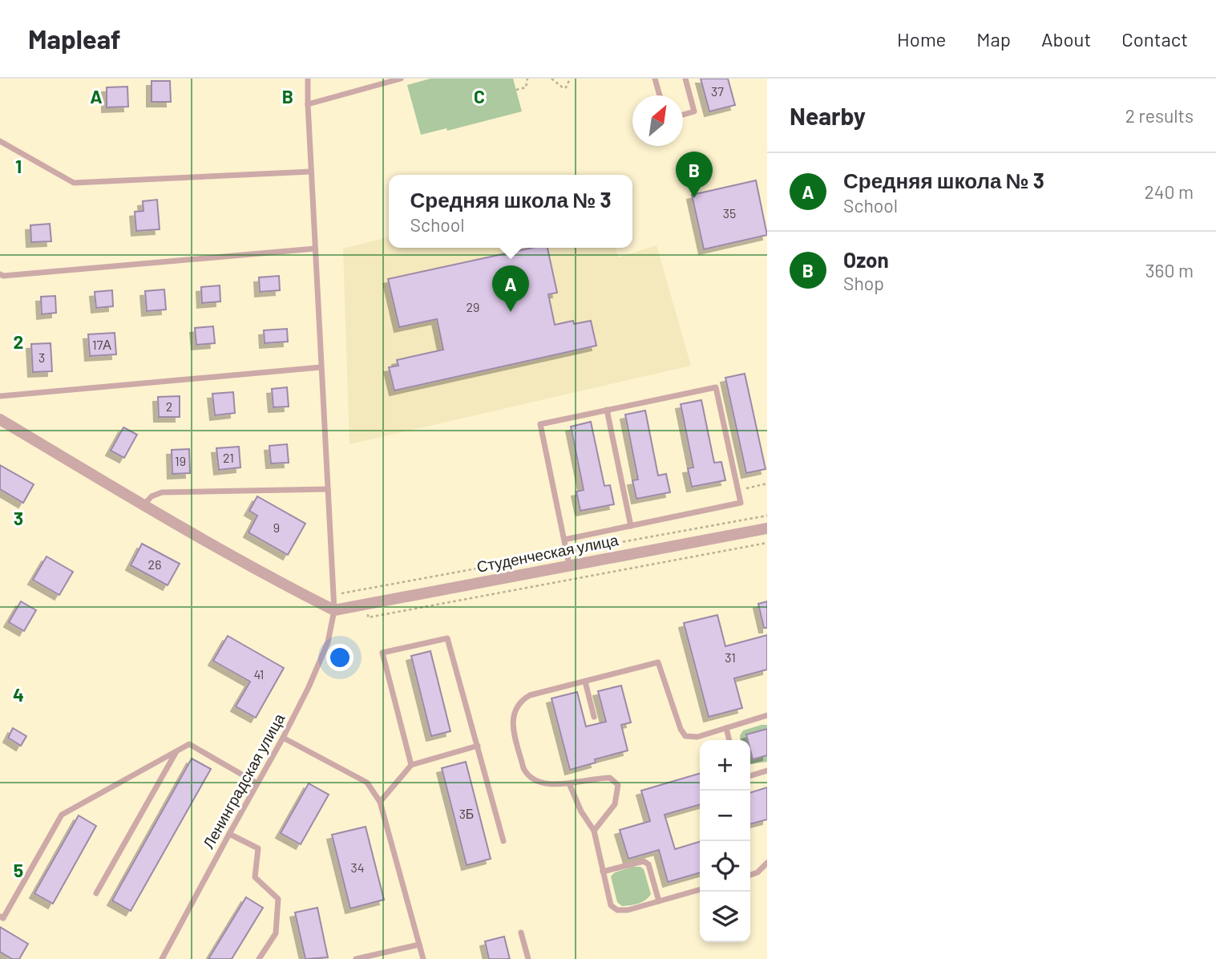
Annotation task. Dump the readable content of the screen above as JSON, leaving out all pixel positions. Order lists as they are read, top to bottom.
{
  "streets": {
    "street": ["Студенческая улица"],
    "lane": ["Ленинградская улица"]
  },
  "crossings": [
    ["Студенческая улица", "Ленинградская улица"]
  ],
  "house_numbers": [
    "37",
    "35",
    "29",
    "17А",
    "3",
    "2",
    "21",
    "19",
    "9",
    "26",
    "31",
    "41",
    "3Б",
    "34"
  ],
  "north": "top right",
  "page": {
    "header": "Mapleaf",
    "nav": [
      "Home",
      "Map",
      "About",
      "Contact"
    ],
    "heading": ["Nearby", "2 results"],
    "pins": ["B", "A"],
    "list": [
      {
        "mark": "A",
        "name": "Средняя школа № 3",
        "note": "School",
        "value": "240 m"
      },
      {
        "mark": "B",
        "name": "Ozon",
        "note": "Shop",
        "value": "360 m"
      }
    ],
    "popup": ["Средняя школа № 3", "School"],
    "map_buttons": ["+", "−"]
  },
  "grid": {
    "columns": ["A", "B", "C"],
    "rows": [
      "1",
      "2",
      "3",
      "4",
      "5"
    ]
  }
}
